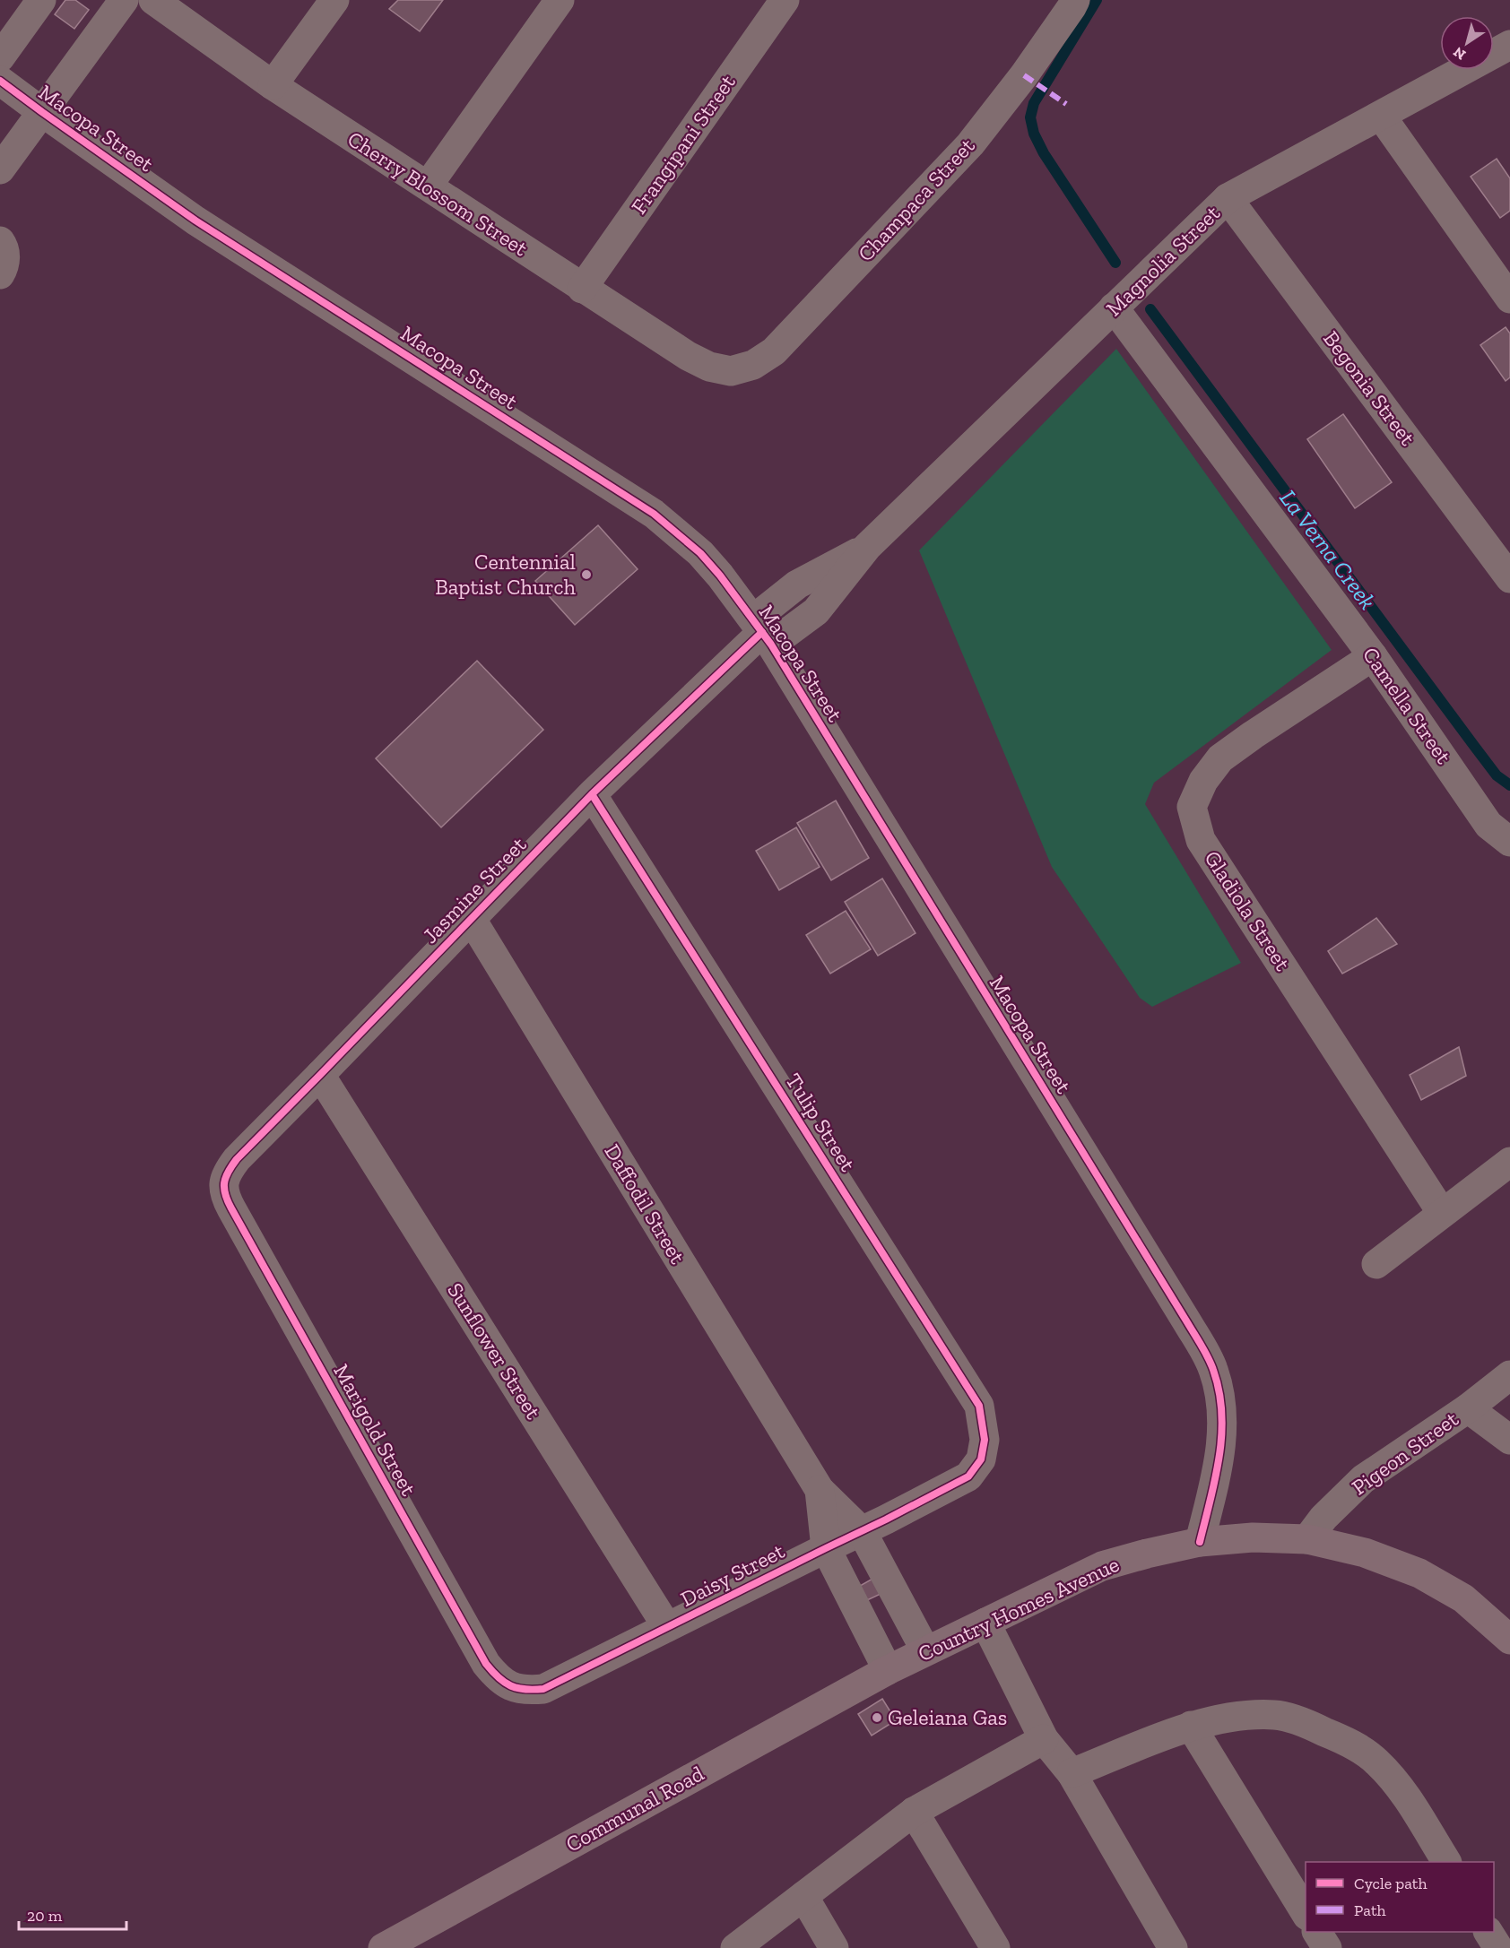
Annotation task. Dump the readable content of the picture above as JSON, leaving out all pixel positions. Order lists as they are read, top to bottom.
{
  "streets": {
    "main road": ["Country Homes Avenue", "Communal Road"],
    "street": [
      "Macopa Street",
      "Frangipani Street",
      "Cherry Blossom Street",
      "Champaca Street",
      "Magnolia Street",
      "Begonia Street",
      "Camella Street",
      "Jasmine Street",
      "Gladiola Street",
      "Tulip Street",
      "Daffodil Street",
      "Sunflower Street",
      "Marigold Street",
      "Pigeon Street",
      "Daisy Street"
    ]
  },
  "crossings": [
    ["Macopa Street", "Magnolia Street"],
    ["Macopa Street", "Jasmine Street"],
    ["Macopa Street", "Country Homes Avenue"],
    ["Frangipani Street", "Cherry Blossom Street"],
    ["Cherry Blossom Street", "Champaca Street"],
    ["Magnolia Street", "Begonia Street"],
    ["Magnolia Street", "Camella Street"],
    ["Magnolia Street", "Jasmine Street"],
    ["Camella Street", "Gladiola Street"],
    ["Jasmine Street", "Tulip Street"],
    ["Jasmine Street", "Daffodil Street"],
    ["Jasmine Street", "Sunflower Street"],
    ["Jasmine Street", "Marigold Street"],
    ["Tulip Street", "Daisy Street"],
    ["Daffodil Street", "Daisy Street"],
    ["Daffodil Street", "Country Homes Avenue"],
    ["Daffodil Street", "Communal Road"],
    ["Sunflower Street", "Daisy Street"],
    ["Marigold Street", "Daisy Street"],
    ["Pigeon Street", "Country Homes Avenue"],
    ["Country Homes Avenue", "Communal Road"]
  ],
  "water": ["La Verna Creek"],
  "places": ["Centennial Baptist Church", "Geleiana Gas"],
  "legend": ["Cycle path", "Path"],
  "scale_bar": "20 m",
  "north": "bottom left"
}
